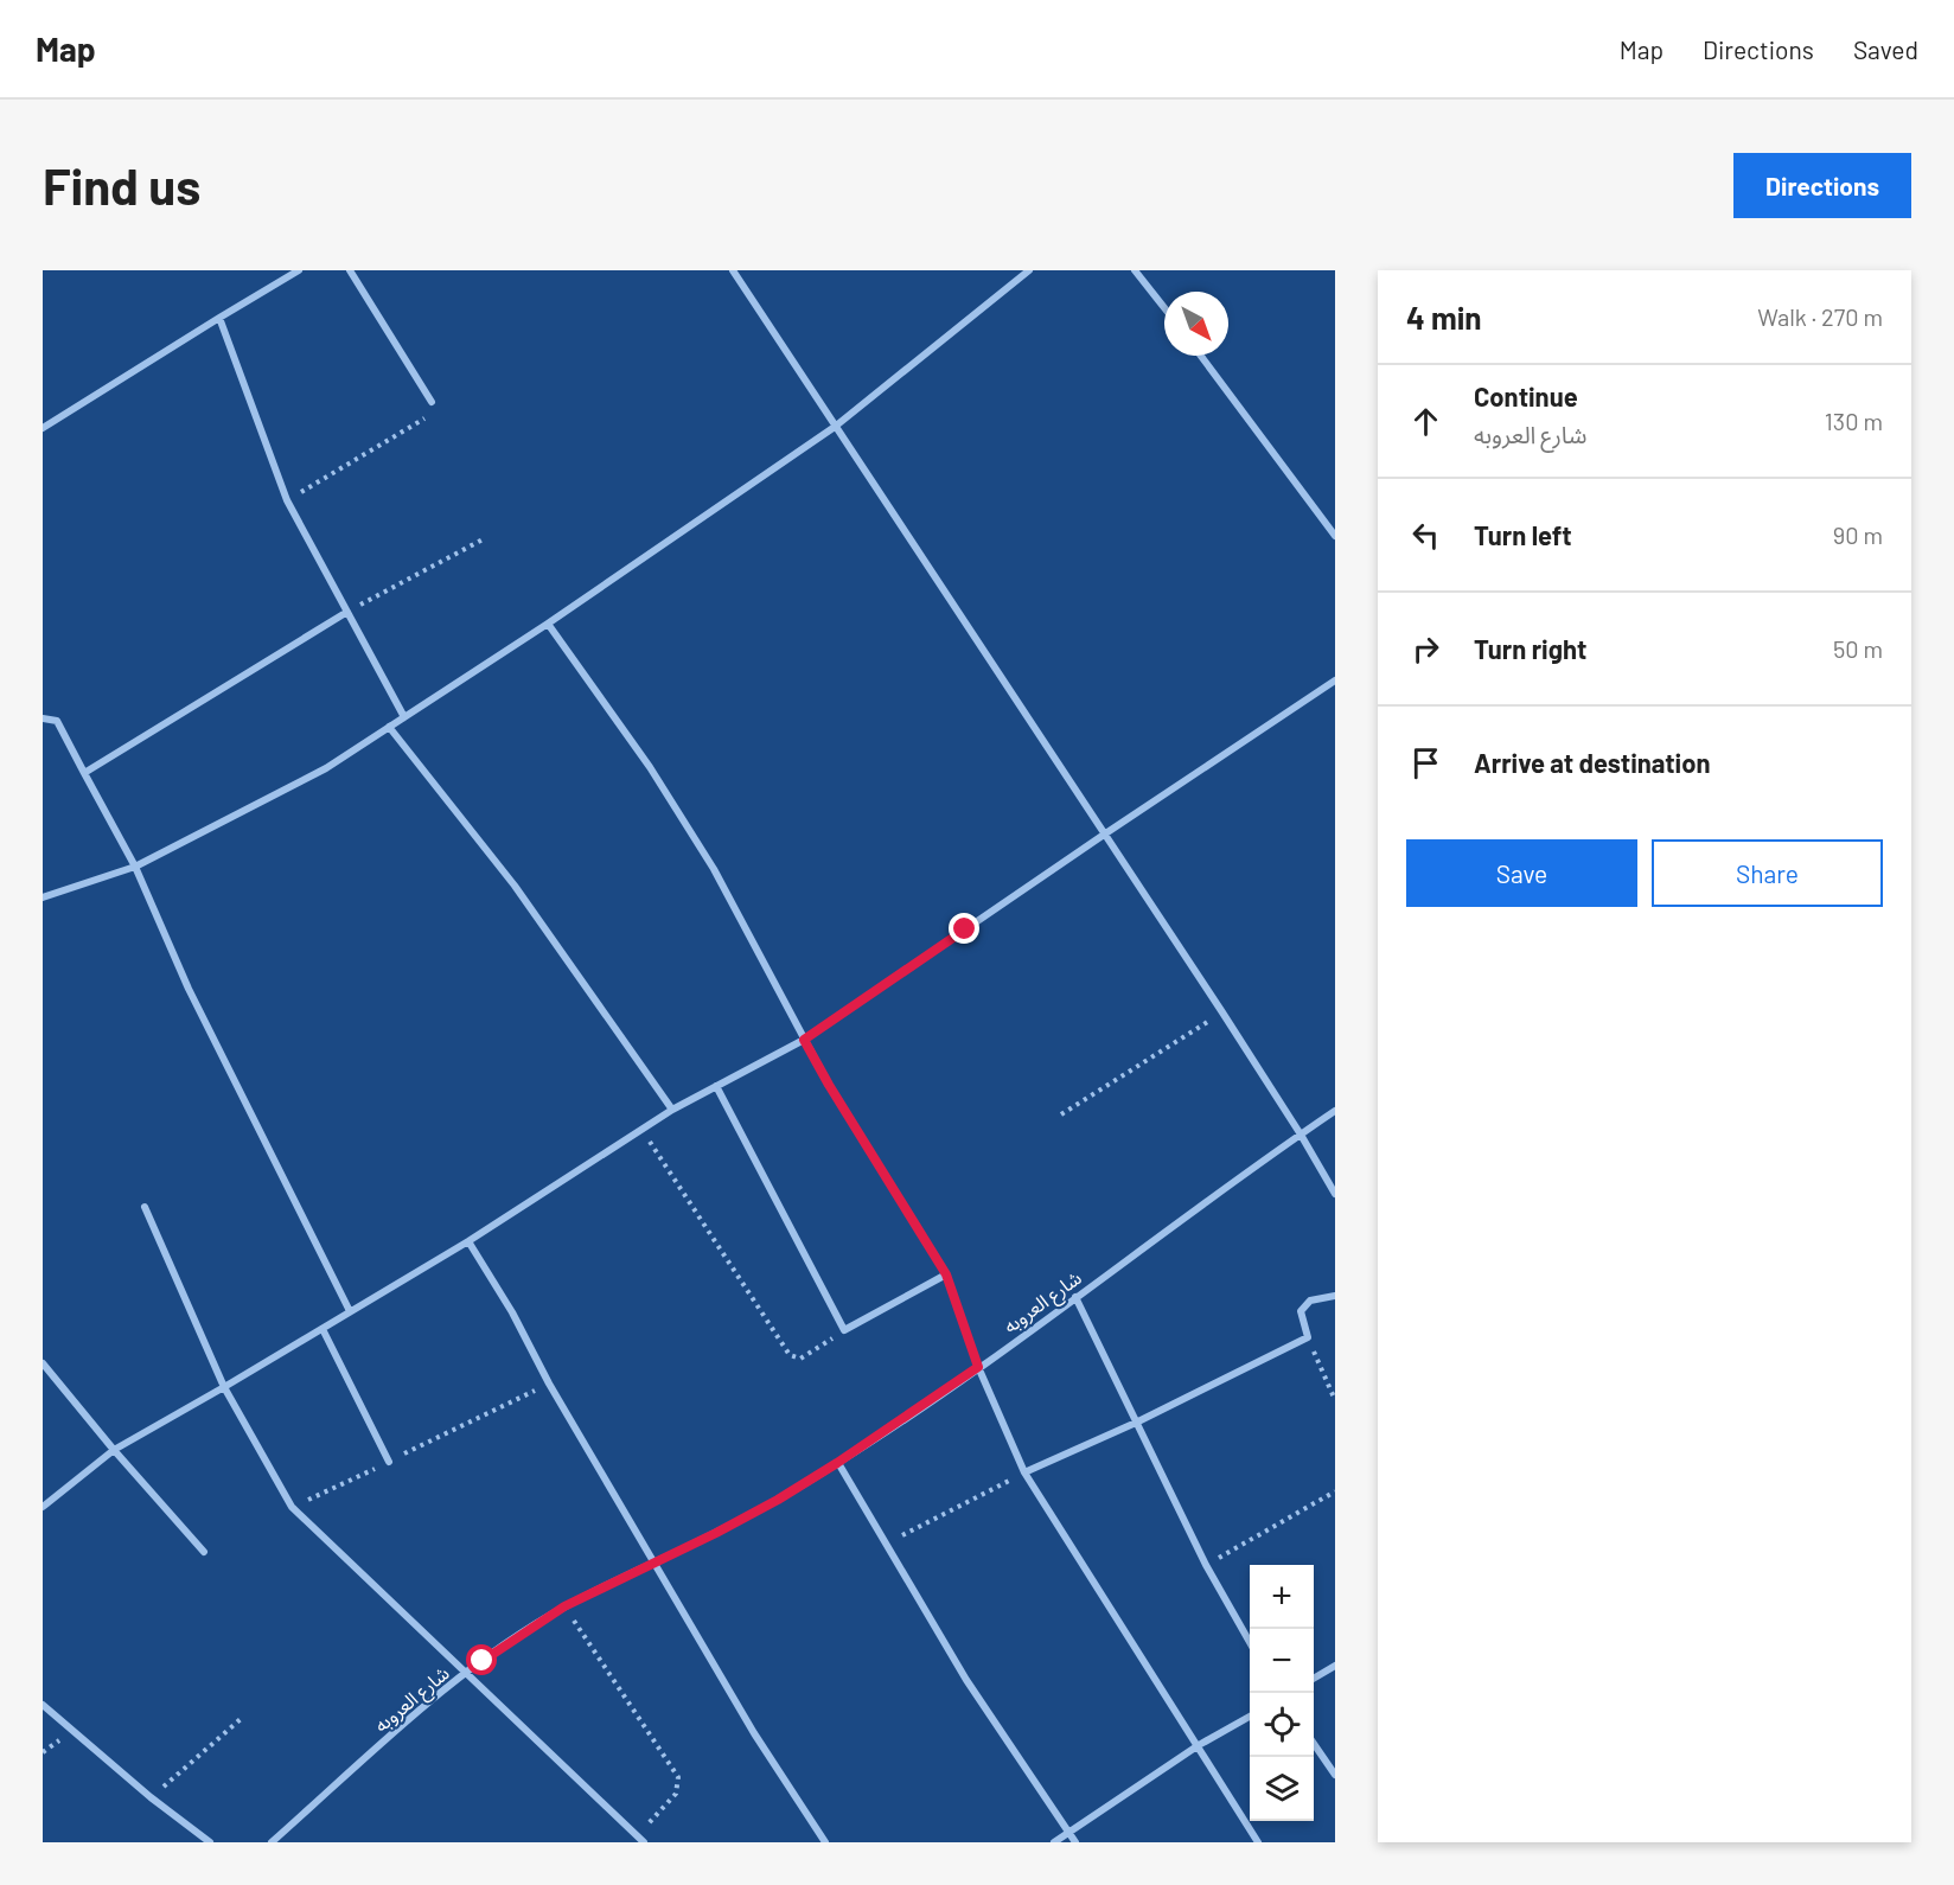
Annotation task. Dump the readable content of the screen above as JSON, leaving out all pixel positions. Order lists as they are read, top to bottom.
{
  "streets": {
    "street": ["شارع العروبه"]
  },
  "north": "bottom right",
  "page": {
    "header": "Map",
    "nav": ["Map", "Directions", "Saved"],
    "buttons": [
      "Directions",
      ["Save", "Share"]
    ],
    "title": "Find us",
    "heading": ["4 min", "Walk · 270 m"],
    "list": [
      ["Continue", "شارع العروبه", "130 m"],
      ["Turn left", "90 m"],
      ["Turn right", "50 m"],
      "Arrive at destination"
    ],
    "map_buttons": ["+", "−"]
  }
}
